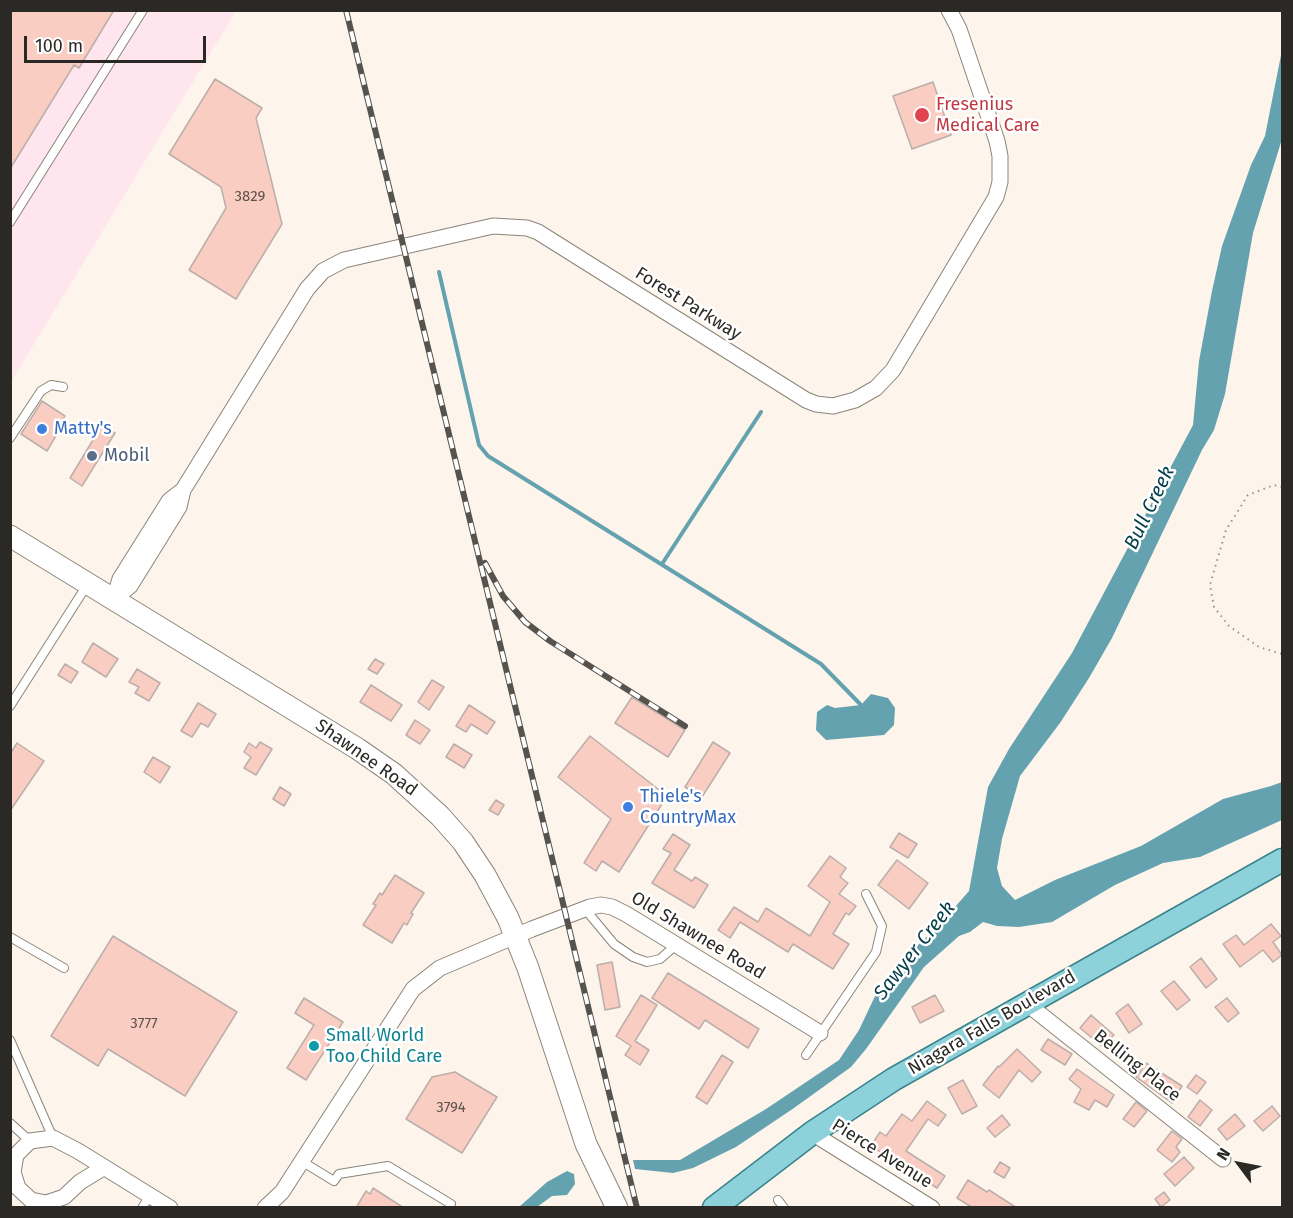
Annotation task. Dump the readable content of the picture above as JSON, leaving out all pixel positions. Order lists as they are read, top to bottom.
{
  "streets": {
    "main road": ["Shawnee Road", "Niagara Falls Boulevard"],
    "street": [
      "Forest Parkway",
      "Old Shawnee Road",
      "Belling Place",
      "Pierce Avenue"
    ]
  },
  "crossings": [
    ["Forest Parkway", "Shawnee Road"],
    ["Shawnee Road", "Old Shawnee Road"],
    ["Niagara Falls Boulevard", "Belling Place"],
    ["Niagara Falls Boulevard", "Pierce Avenue"]
  ],
  "water": ["Bull Creek", "Sawyer Creek"],
  "places": [
    "Fresenius Medical Care",
    "Matty's",
    "Mobil",
    "Thiele's CountryMax",
    "Small World Too Child Care"
  ],
  "house_numbers": ["3829", "3777", "3794"],
  "scale_bar": "100 m",
  "north": "top left"
}
